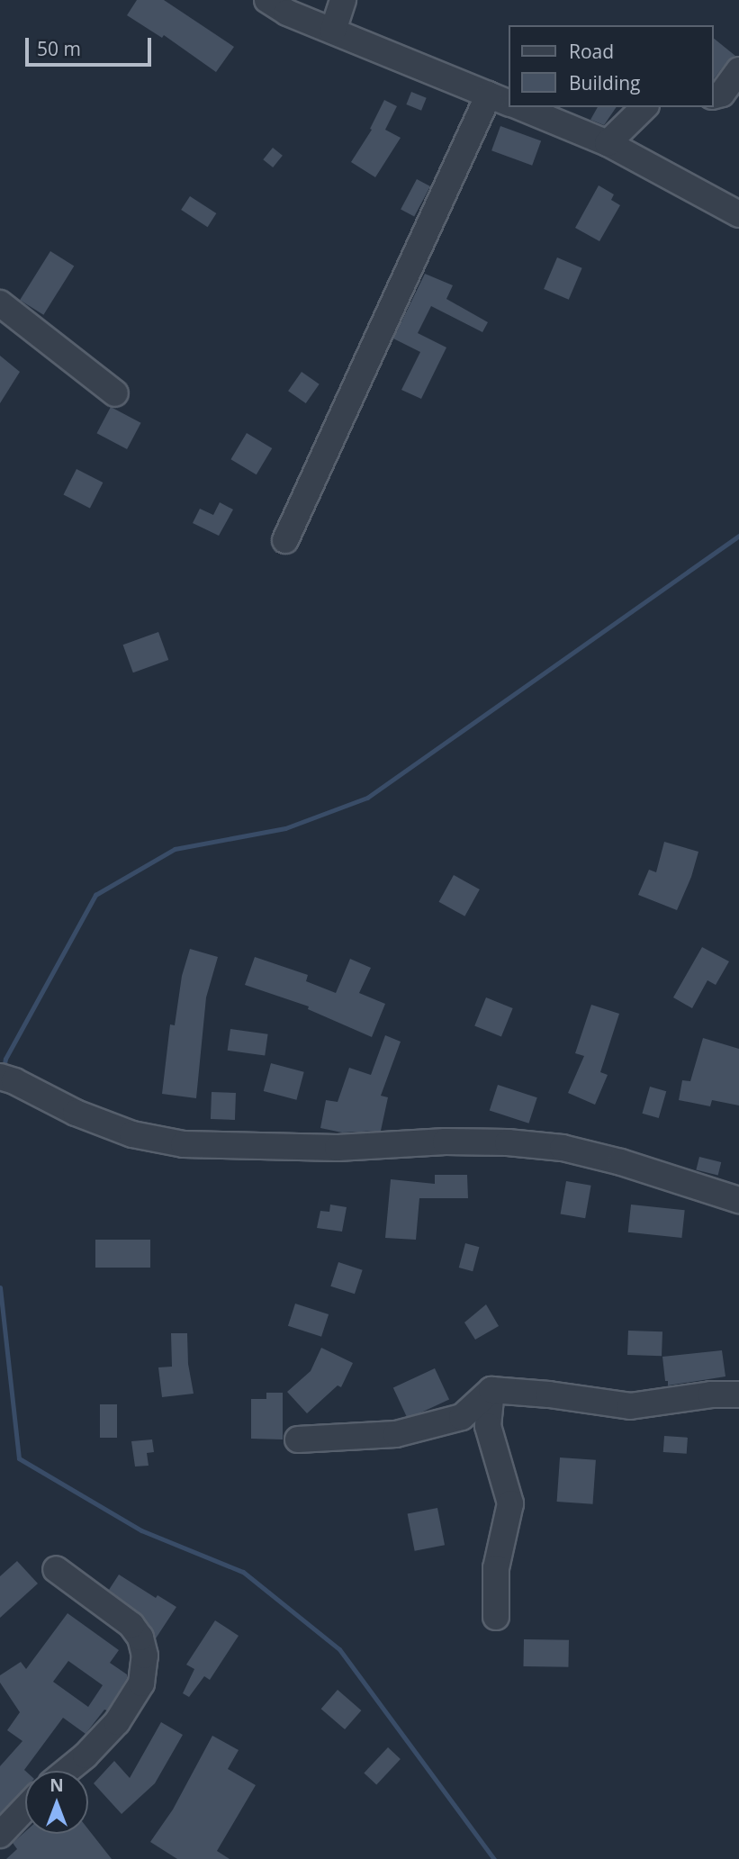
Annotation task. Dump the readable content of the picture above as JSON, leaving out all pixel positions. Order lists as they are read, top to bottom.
{
  "legend": ["Road", "Building"],
  "scale_bar": "50 m",
  "north": "top"
}
